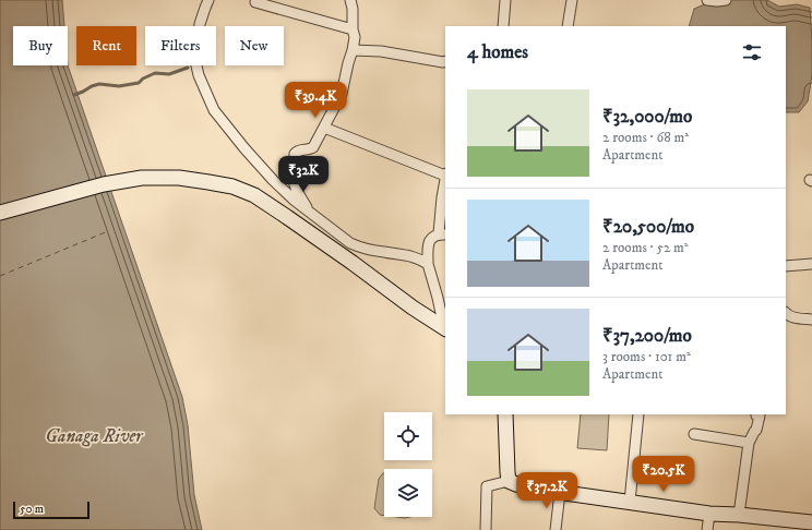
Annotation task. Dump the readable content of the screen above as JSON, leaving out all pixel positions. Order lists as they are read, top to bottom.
{
  "water": ["Ganaga River"],
  "scale_bar": "50 m",
  "page": {
    "chip": [
      "Buy",
      "Rent",
      "Filters",
      "New"
    ],
    "heading": "4 homes",
    "list": [
      {
        "name": "₹32,000/mo",
        "note": "2 rooms · 68 m² · Apartment"
      },
      {
        "name": "₹20,500/mo",
        "note": "2 rooms · 52 m² · Apartment"
      },
      {
        "name": "₹37,200/mo",
        "note": "3 rooms · 101 m² · Apartment"
      }
    ],
    "price": [
      "₹39.4K",
      "₹32K",
      "₹20.5K",
      "₹37.2K"
    ],
    "scale": "50 m"
  }
}
